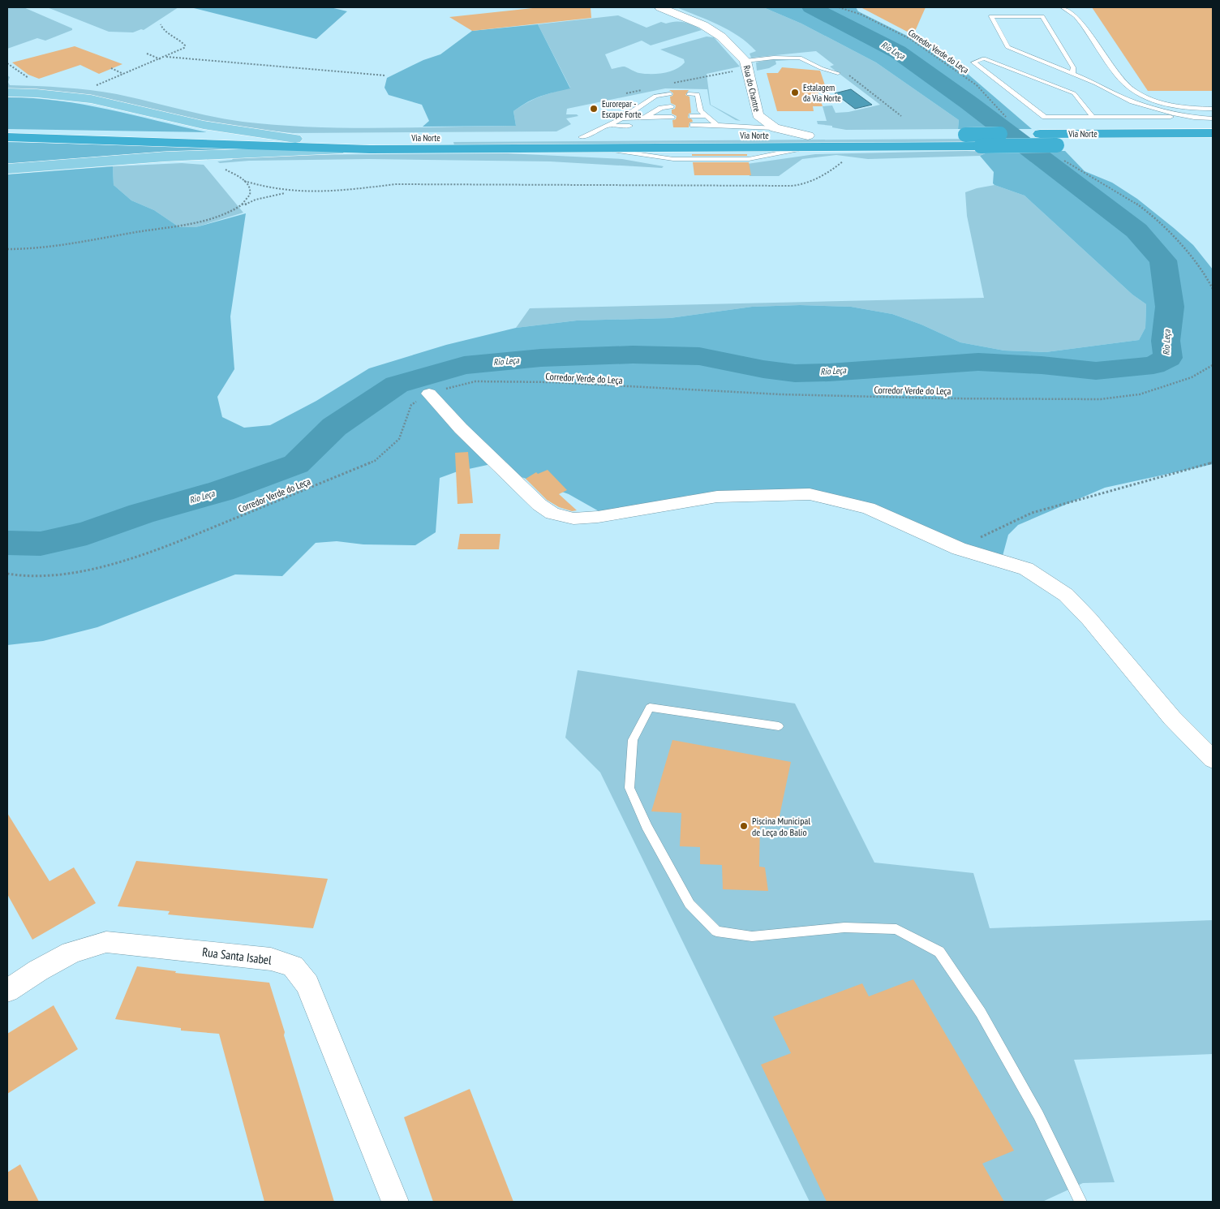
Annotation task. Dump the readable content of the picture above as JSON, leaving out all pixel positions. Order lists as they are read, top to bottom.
{
  "streets": {
    "highway": ["Via Norte"],
    "street": ["Rua do Chantre", "Rua Santa Isabel"],
    "path": ["Corredor Verde do Leça"]
  },
  "crossings": [
    ["Rua do Chantre", "Via Norte"]
  ],
  "water": ["Rio Leça"],
  "places": ["Estalagem da Via Norte", "Eurorepar - Escape Forte", "Piscina Municipal de Leça do Balio"]
}
